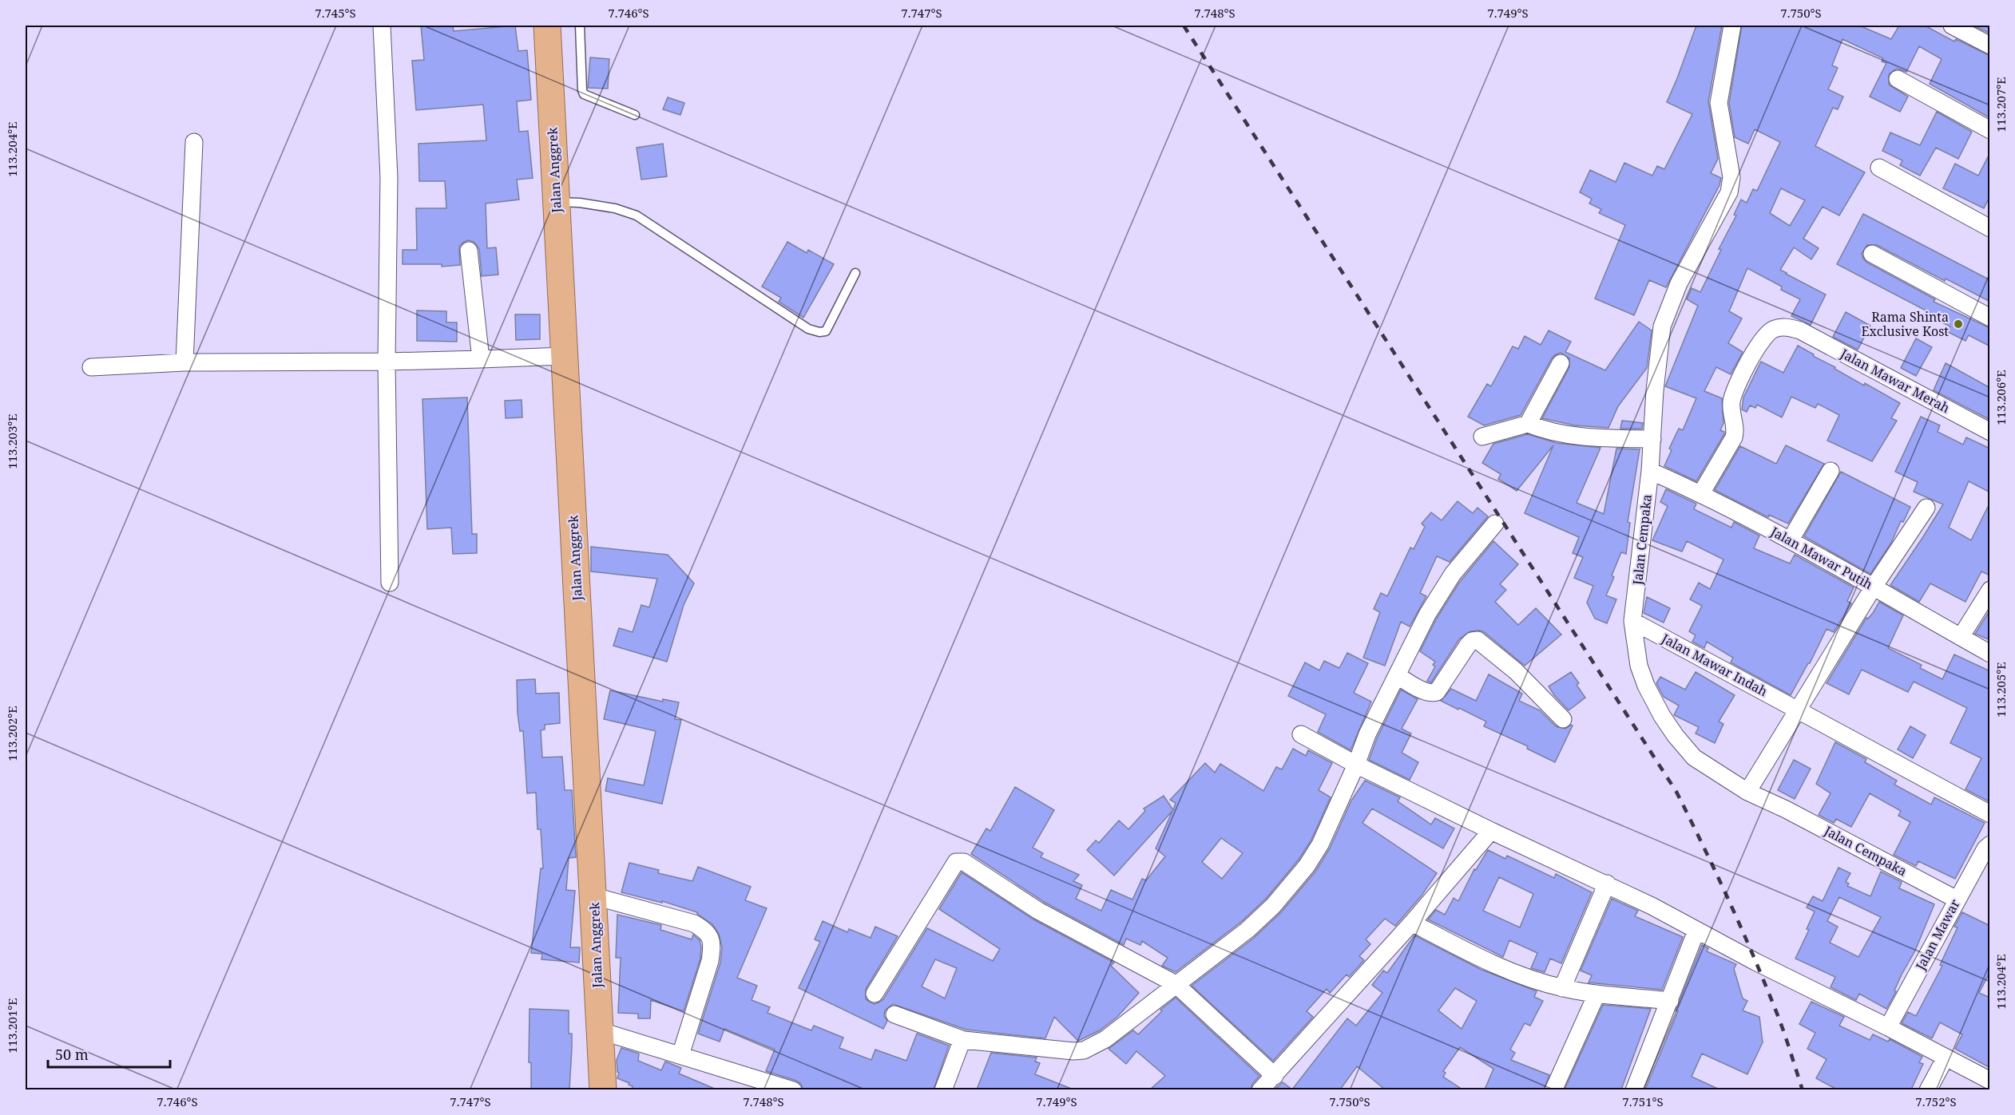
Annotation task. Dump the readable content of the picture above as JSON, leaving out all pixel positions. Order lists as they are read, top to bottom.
{
  "streets": {
    "highway": ["Jalan Anggrek"],
    "street": [
      "Jalan Mawar Merah",
      "Jalan Cempaka",
      "Jalan Mawar Putih",
      "Jalan Mawar Indah",
      "Jalan Mawar"
    ]
  },
  "crossings": [
    ["Jalan Mawar Merah", "Jalan Mawar Putih"],
    ["Jalan Cempaka", "Jalan Mawar Putih"],
    ["Jalan Cempaka", "Jalan Mawar Indah"],
    ["Jalan Cempaka", "Jalan Mawar"]
  ],
  "places": ["Rama Shinta Exclusive Kost"],
  "scale_bar": "50 m",
  "coordinates": [
    "7.745°S",
    "7.746°S",
    "7.747°S",
    "7.748°S",
    "7.749°S",
    "7.750°S",
    "113.207°E",
    "113.204°E",
    "113.206°E",
    "113.203°E",
    "113.205°E",
    "113.202°E",
    "113.201°E",
    "7.751°S",
    "7.752°S"
  ]
}
